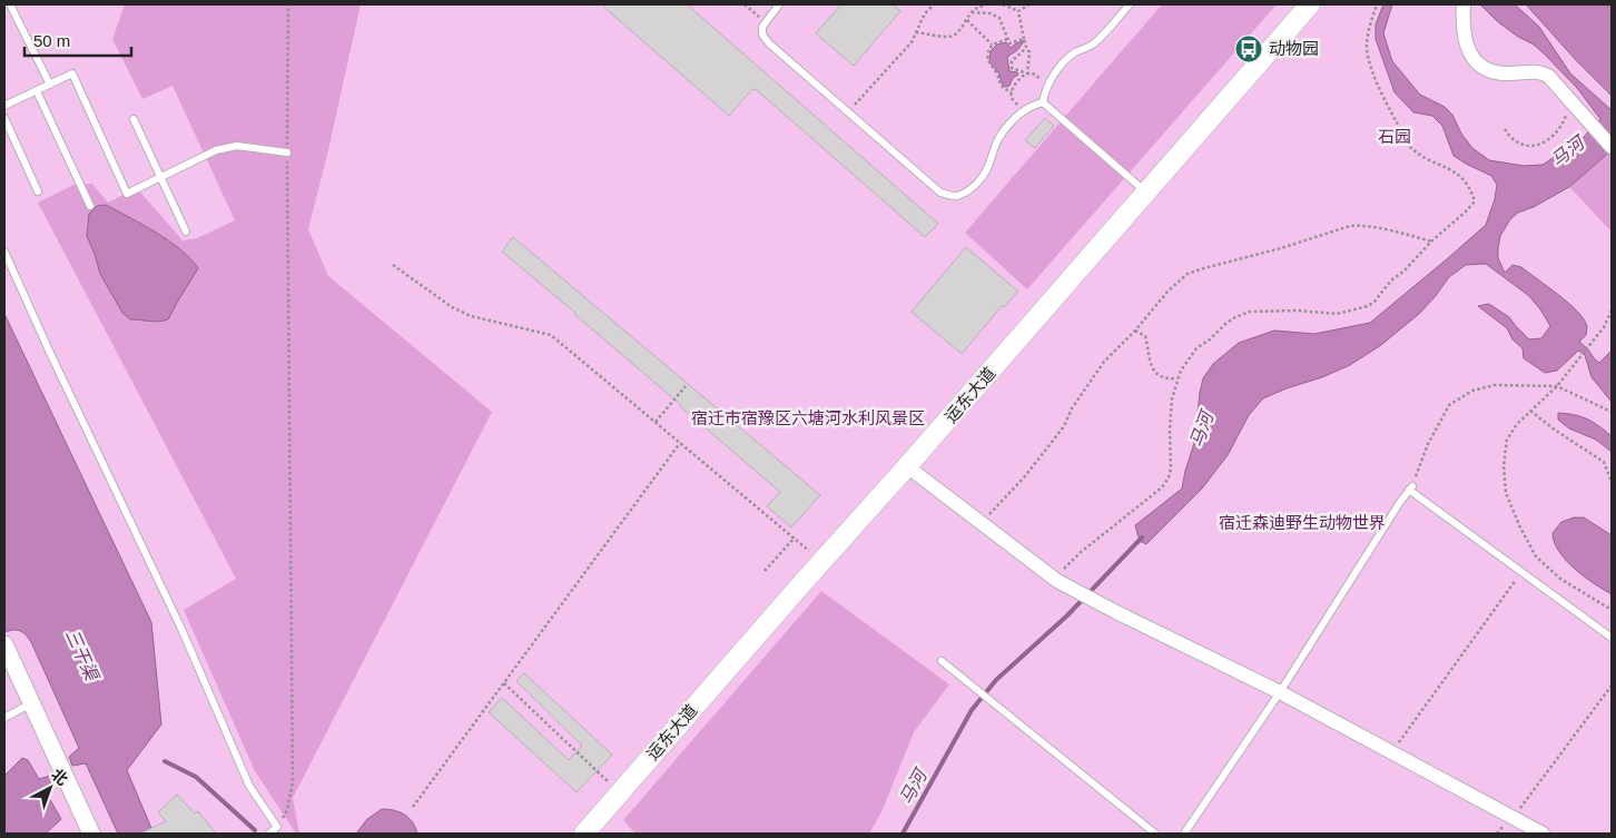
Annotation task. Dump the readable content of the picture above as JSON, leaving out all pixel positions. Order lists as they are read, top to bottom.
{
  "streets": {
    "main road": ["运东大道"]
  },
  "water": ["马河", "三干渠"],
  "parks": ["石园", "宿迁市宿豫区六塘河水利风景区", "宿迁森迪野生动物世界"],
  "places": {
    "bus stop": ["动物园"]
  },
  "scale_bar": "50 m",
  "north": "top right"
}
